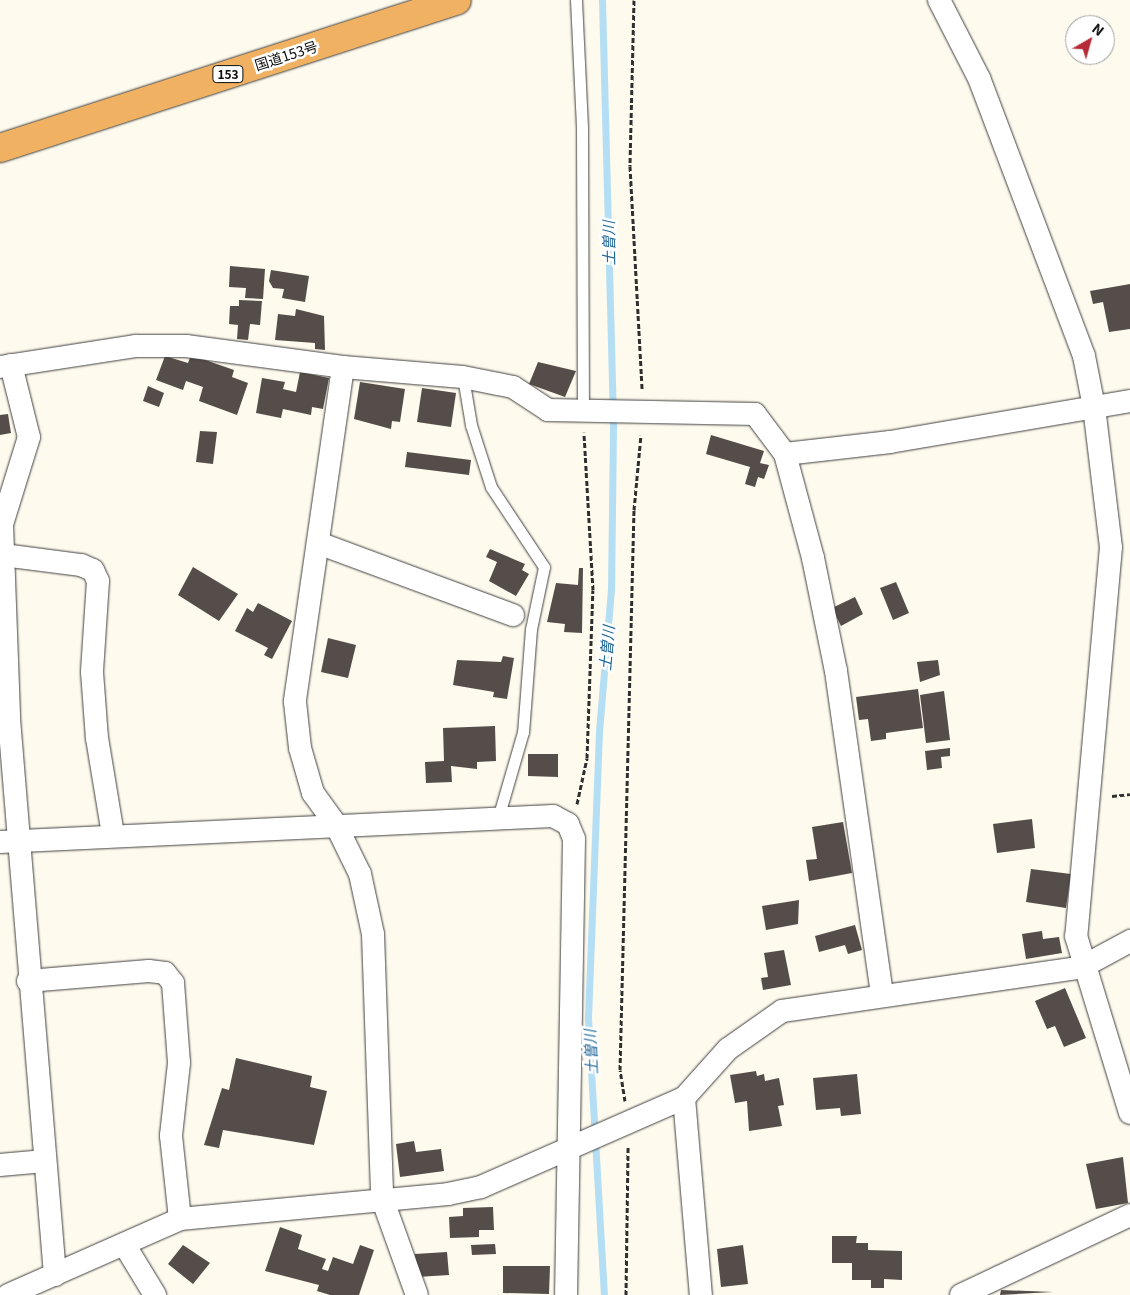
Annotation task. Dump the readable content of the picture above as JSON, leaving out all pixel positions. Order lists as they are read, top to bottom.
{
  "streets": {
    "highway": ["国道153号", "153"]
  },
  "water": ["土曽川"],
  "north": "top right"
}
